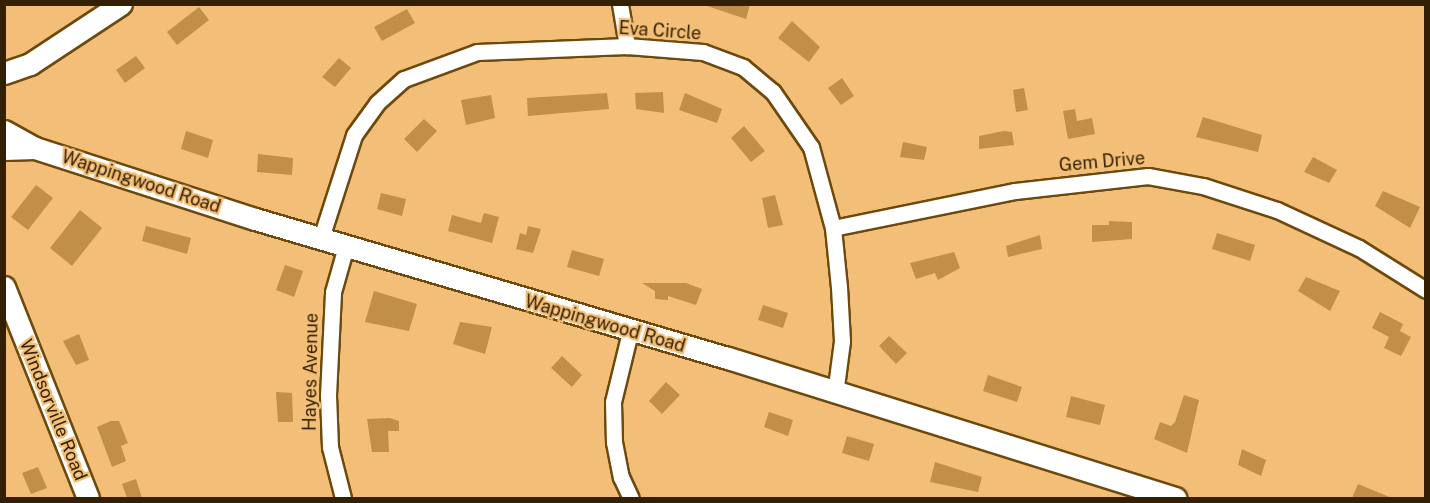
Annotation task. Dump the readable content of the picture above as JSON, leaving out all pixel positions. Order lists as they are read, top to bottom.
{
  "streets": {
    "main road": ["Wappingwood Road", "Windsorville Road"],
    "street": ["Eva Circle", "Gem Drive", "Hayes Avenue"]
  },
  "crossings": [
    ["Eva Circle", "Gem Drive"],
    ["Eva Circle", "Wappingwood Road"],
    ["Wappingwood Road", "Hayes Avenue"]
  ]
}
